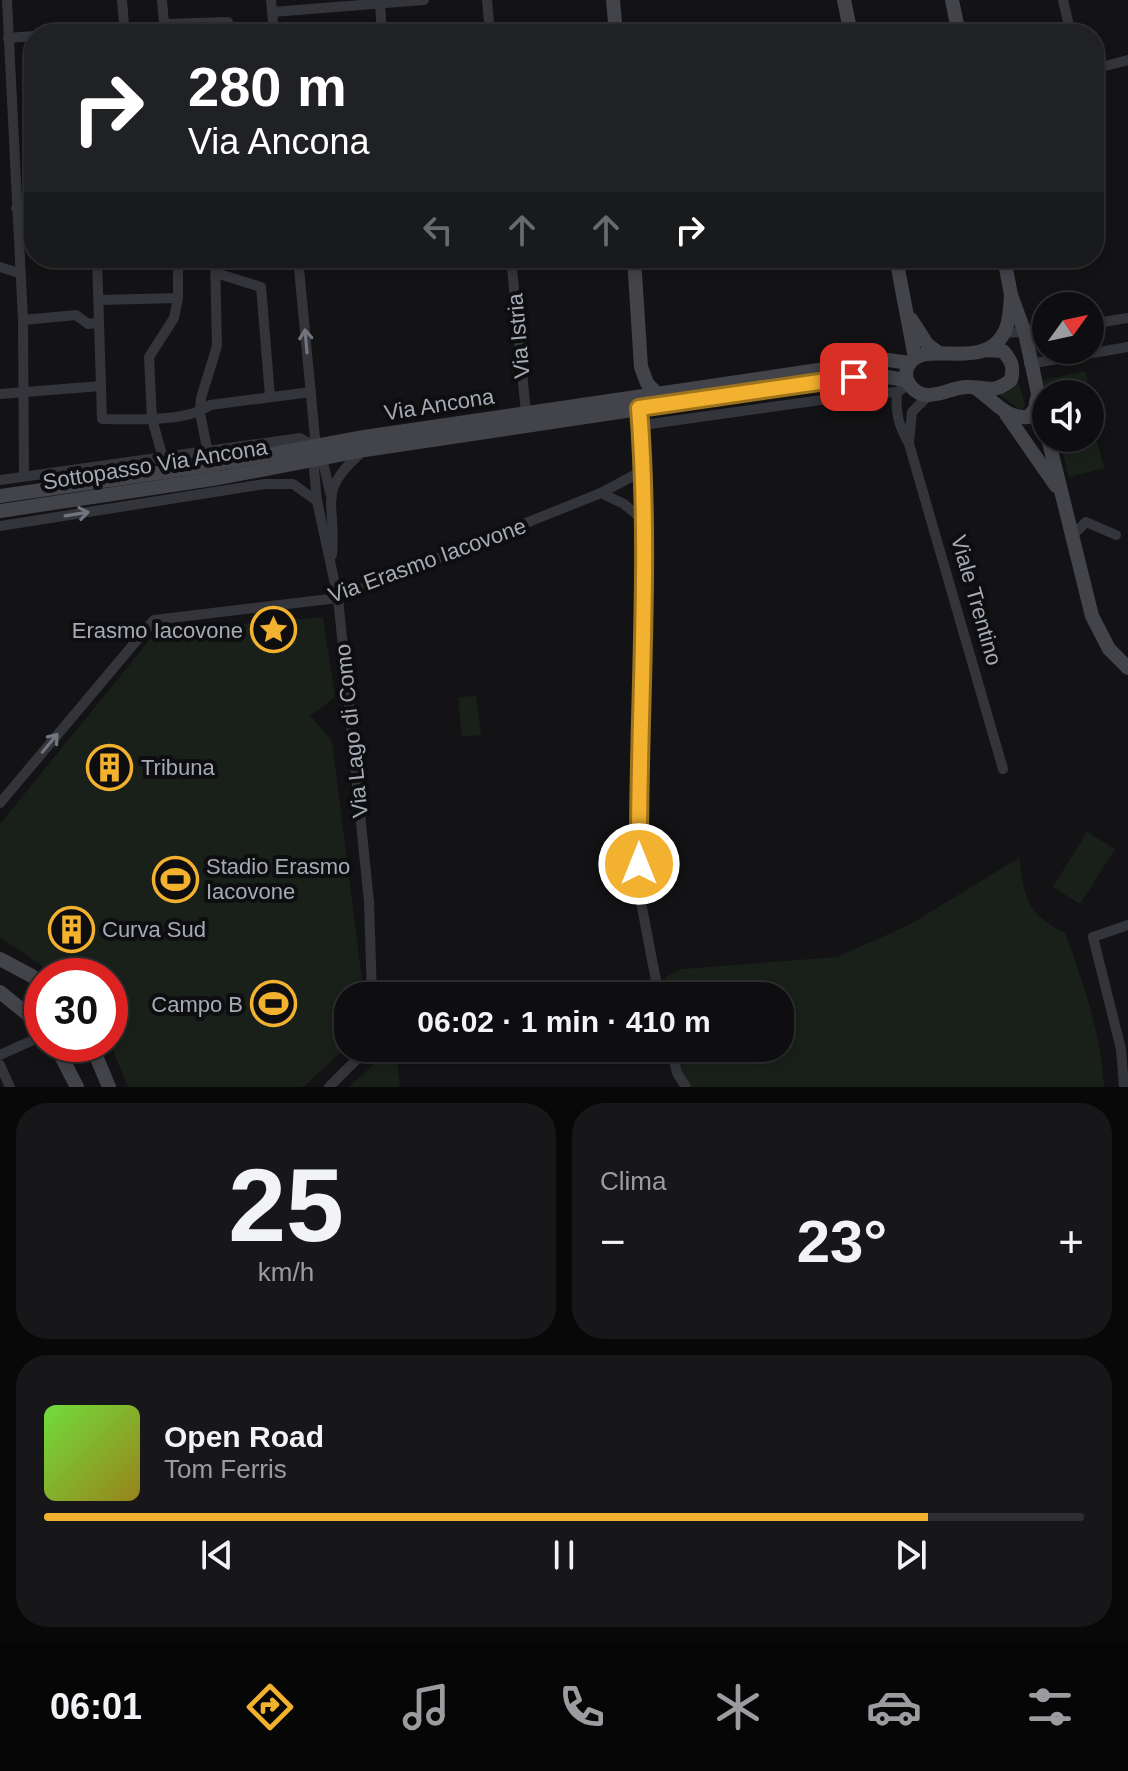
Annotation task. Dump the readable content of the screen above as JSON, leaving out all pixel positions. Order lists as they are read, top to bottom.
{
  "streets": {
    "street": [
      "Via Istria",
      "Via Ancona",
      "Sottopasso Via Ancona",
      "Via Erasmo Iacovone",
      "Viale Trentino",
      "Via Lago di Como"
    ]
  },
  "crossings": [
    ["Via Istria", "Via Ancona"],
    ["Via Ancona", "Sottopasso Via Ancona"],
    ["Via Ancona", "Viale Trentino"],
    ["Via Ancona", "Via Lago di Como"],
    ["Sottopasso Via Ancona", "Via Lago di Como"],
    ["Via Erasmo Iacovone", "Via Lago di Como"]
  ],
  "one_way": ["Via Erasmo Iacovone"],
  "places": {
    "place": ["Erasmo Iacovone"],
    "building": ["Tribuna", "Curva Sud"],
    "sports": ["Stadio Erasmo Iacovone", "Campo B"]
  },
  "north": "top right",
  "page": {
    "turn": ["280 m", "Via Ancona"],
    "limit": "30",
    "trip": "06:02 · 1 min · 410 m",
    "tile": [
      ["25", "km/h"],
      "Clima"
    ],
    "heat": ["−", "23°", "+"],
    "song": ["Open Road", "Tom Ferris"],
    "tabs": "06:01"
  }
}
